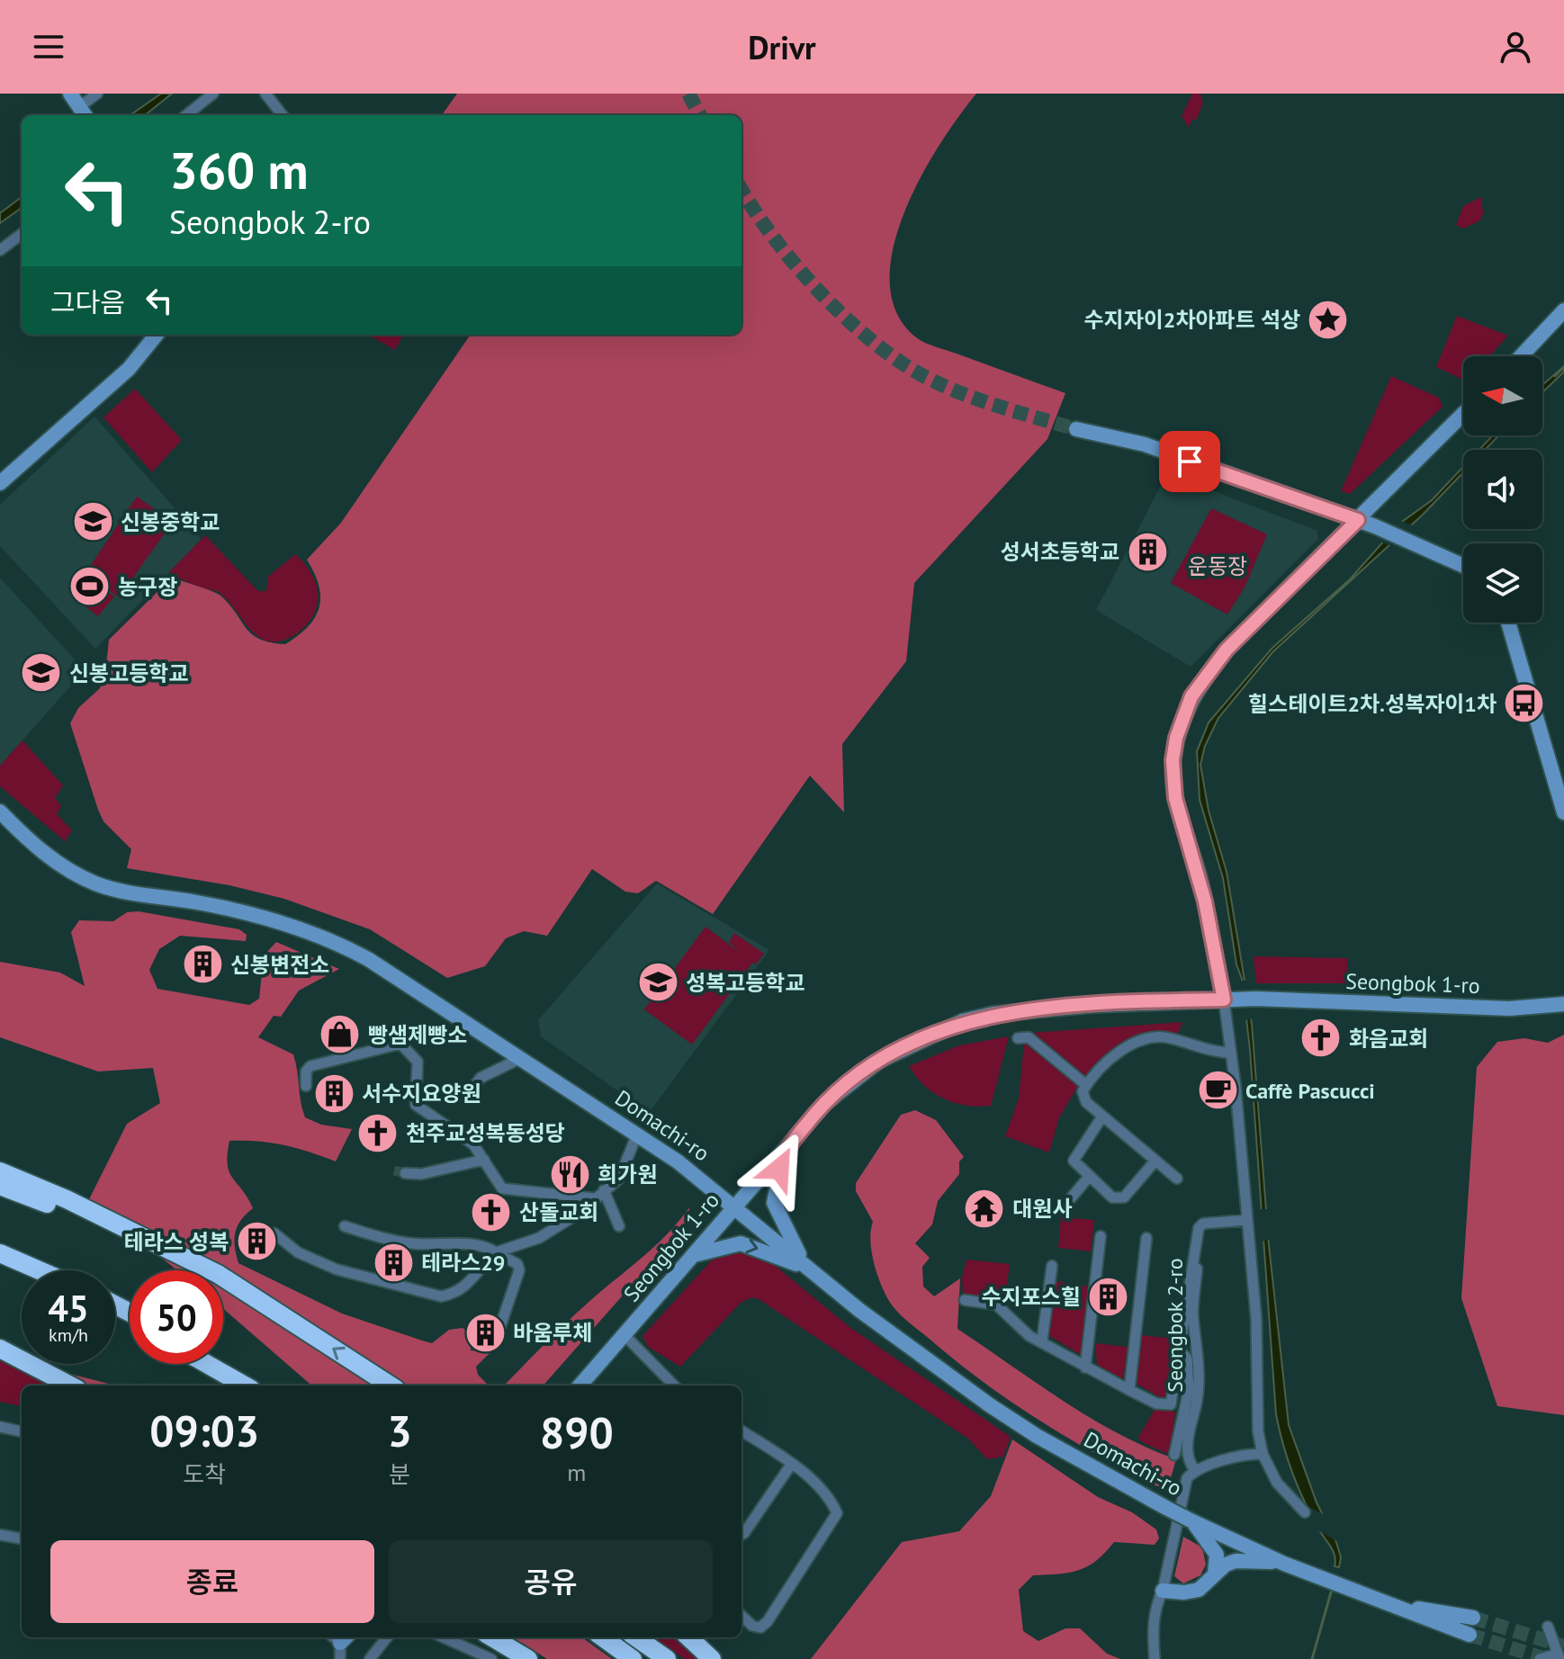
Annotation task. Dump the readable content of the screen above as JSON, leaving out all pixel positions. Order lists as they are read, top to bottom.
{
  "streets": {
    "street": ["Seongbok 1-ro", "Domachi-ro", "Seongbok 2-ro"]
  },
  "crossings": [
    ["Seongbok 1-ro", "Domachi-ro"]
  ],
  "parks": ["운동장"],
  "places": {
    "place": ["수지자이2차아파트 석상"],
    "school or university": ["신봉중학교", "신봉고등학교", "성복고등학교"],
    "building": [
      "성서초등학교",
      "신봉변전소",
      "서수지요양원",
      "테라스 성복",
      "테라스29",
      "수지포스힐",
      "바움루체"
    ],
    "sports": ["농구장"],
    "bus stop": ["힐스테이트2차.성복자이1차"],
    "shop": ["빵샘제빵소"],
    "church": ["화음교회", "천주교성복동성당", "산돌교회"],
    "cafe": ["Caffè Pascucci"],
    "restaurant": ["희가원"],
    "temple": ["대원사"]
  },
  "north": "left",
  "page": {
    "header": "Drivr",
    "turn": ["360 m", "Seongbok 2-ro"],
    "then": "그다음",
    "speed": "45 km/h",
    "limit": "50",
    "eta": [
      "09:03",
      "도착",
      "3",
      "분",
      "890",
      "m"
    ],
    "buttons": ["종료", "공유"]
  }
}
